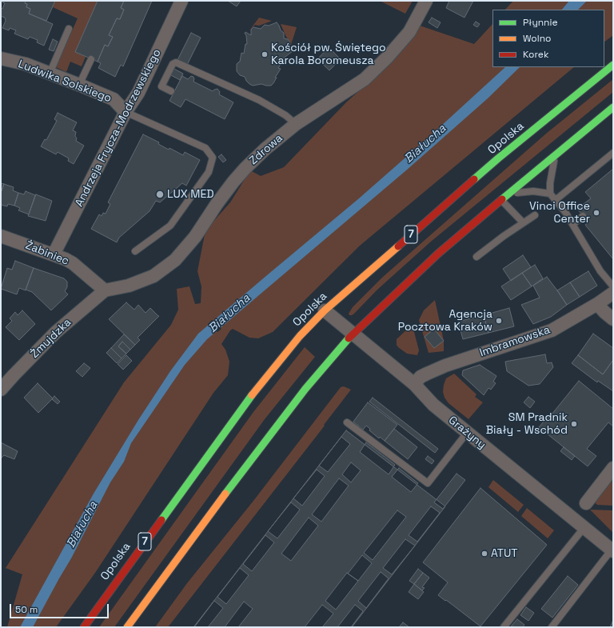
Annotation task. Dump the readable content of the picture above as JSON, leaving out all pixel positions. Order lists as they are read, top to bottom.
{
  "streets": {
    "main road": ["Opolska", "7"],
    "street": [
      "Ludwika Solskiego",
      "Andrzeja Frycza-Modrzewskiego",
      "Zdrowa",
      "Żabiniec",
      "Żmujdzka",
      "Imbramowska",
      "Grażyny"
    ]
  },
  "crossings": [
    ["Ludwika Solskiego", "Andrzeja Frycza-Modrzewskiego"],
    ["Andrzeja Frycza-Modrzewskiego", "Żabiniec"],
    ["Opolska", "Grażyny"],
    ["Zdrowa", "Żabiniec"],
    ["Zdrowa", "Żmujdzka"],
    ["Żabiniec", "Żmujdzka"],
    ["Imbramowska", "Grażyny"]
  ],
  "water": ["Białucha"],
  "places": [
    "Kościół pw. Świętego Karola Boromeusza",
    "LUX MED",
    "Vinci Office Center",
    "Agencja Pocztowa Kraków",
    "SM Pradnik Biały - Wschód",
    "ATUT"
  ],
  "legend": ["Płynnie", "Wolno", "Korek"],
  "scale_bar": "50 m"
}
